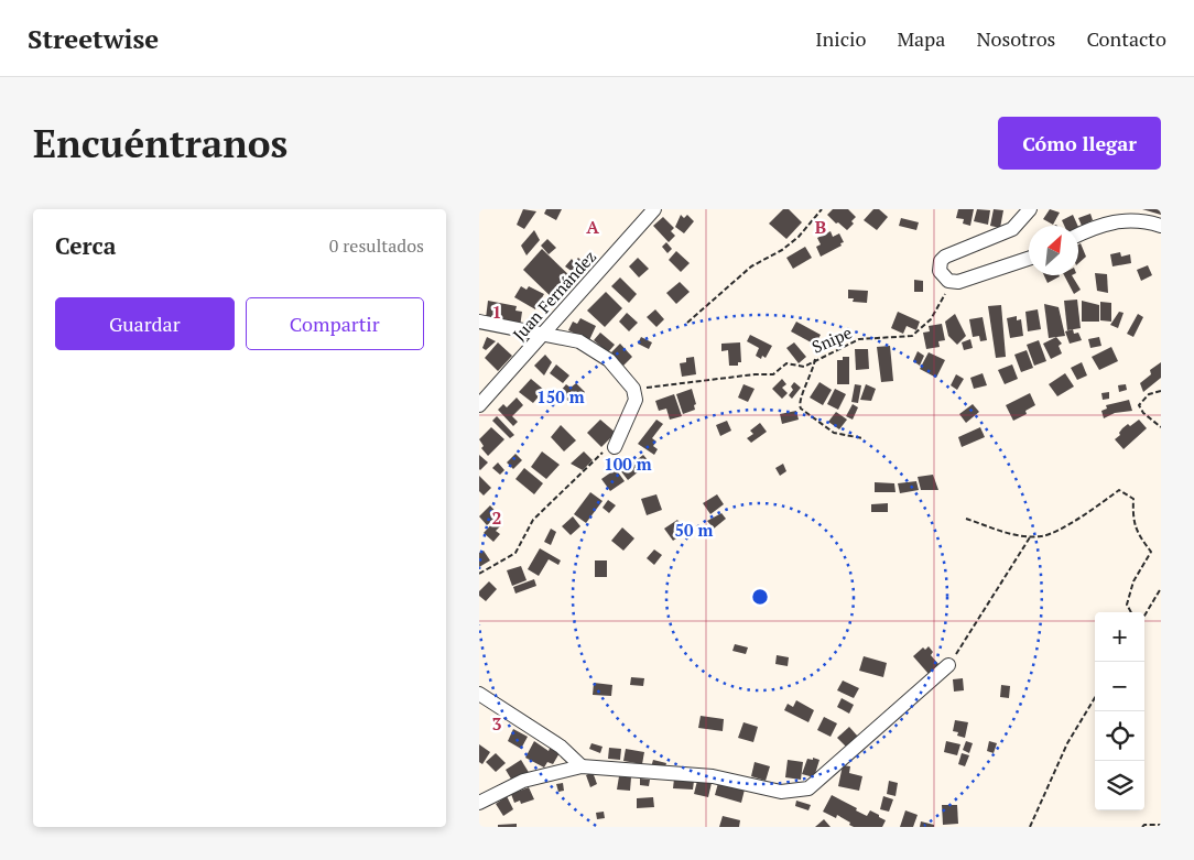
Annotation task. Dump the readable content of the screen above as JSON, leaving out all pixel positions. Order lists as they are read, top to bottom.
{
  "streets": {
    "street": ["Juan Fernández"],
    "path": ["Snipe"]
  },
  "north": "top right",
  "page": {
    "header": "Streetwise",
    "nav": [
      "Inicio",
      "Mapa",
      "Nosotros",
      "Contacto"
    ],
    "buttons": [
      "Cómo llegar",
      ["Guardar", "Compartir"]
    ],
    "title": "Encuéntranos",
    "heading": ["Cerca", "0 resultados"],
    "map_buttons": ["+", "−"]
  },
  "grid": {
    "columns": ["A", "B"],
    "rows": ["1", "2", "3"]
  },
  "rings": ["150 m", "100 m", "50 m"]
}
